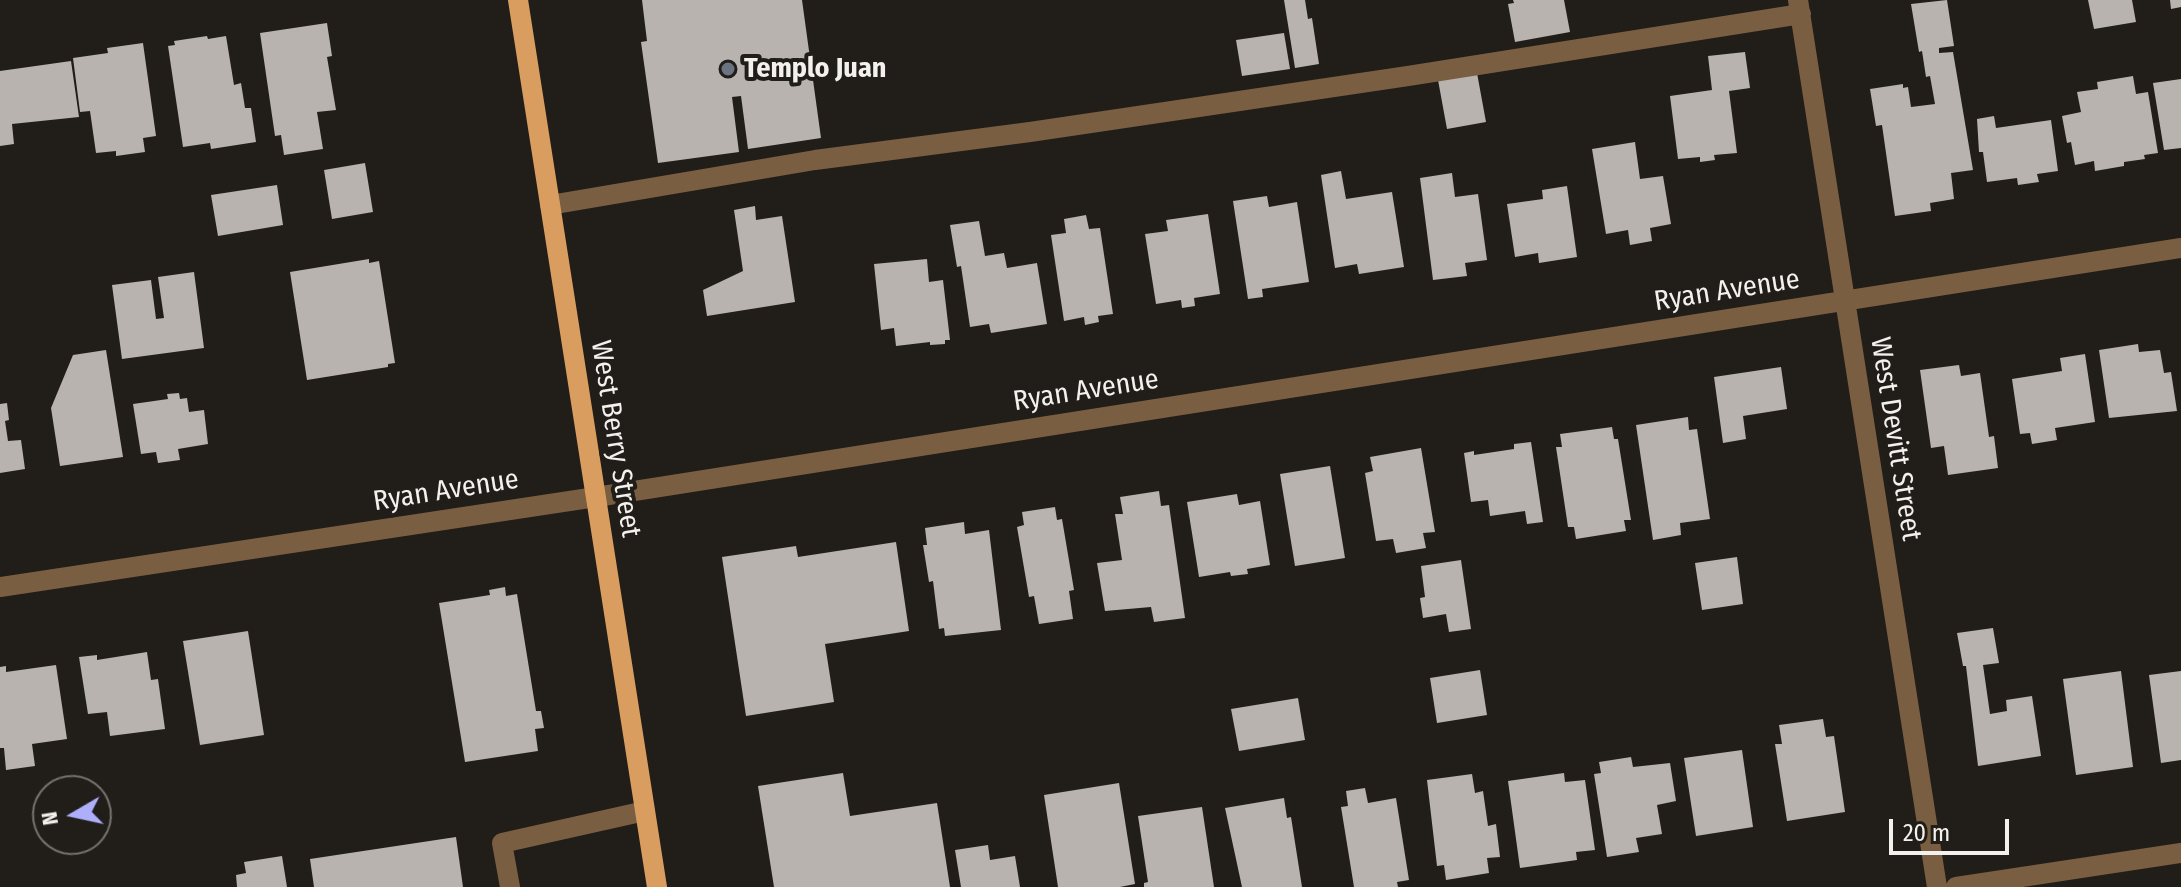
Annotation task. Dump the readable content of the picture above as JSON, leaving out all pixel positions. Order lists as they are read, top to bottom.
{
  "streets": {
    "main road": ["West Berry Street"],
    "street": ["Ryan Avenue", "West Devitt Street"]
  },
  "crossings": [
    ["Ryan Avenue", "West Berry Street"],
    ["Ryan Avenue", "West Devitt Street"]
  ],
  "places": ["Templo Juan"],
  "scale_bar": "20 m",
  "north": "left"
}
